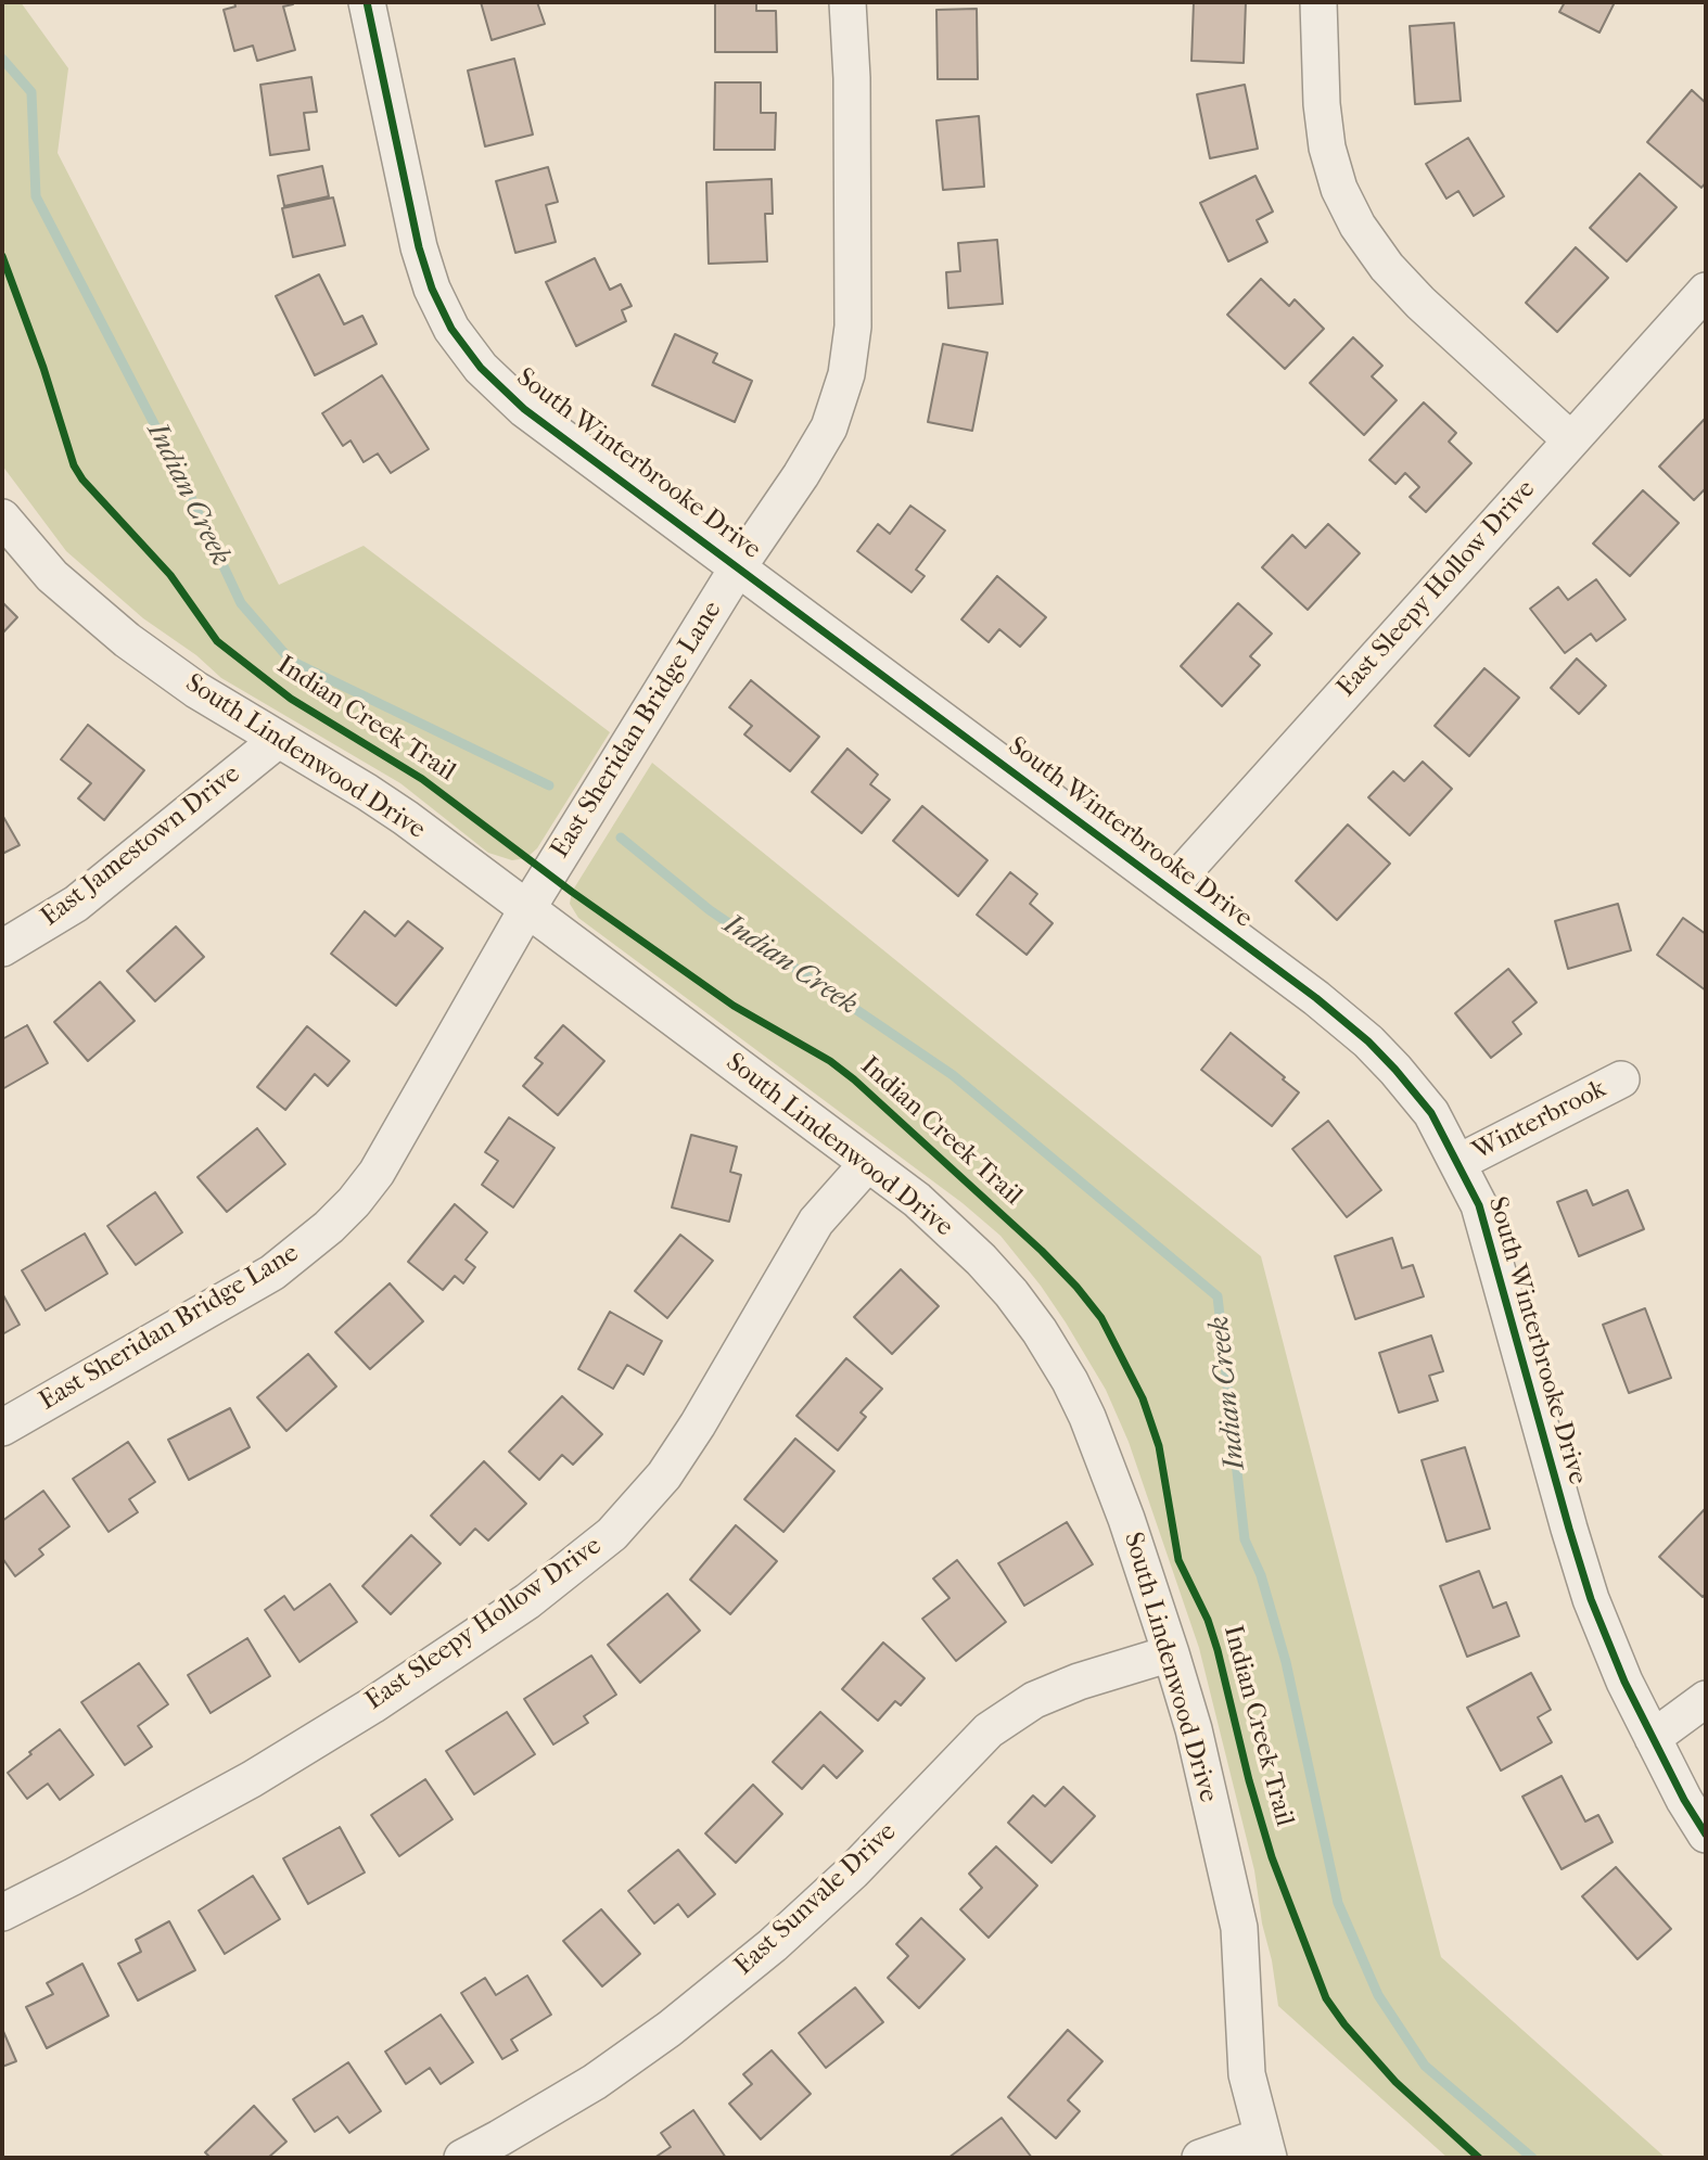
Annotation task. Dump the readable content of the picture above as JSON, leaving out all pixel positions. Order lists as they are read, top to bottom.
{
  "streets": {
    "street": [
      "South Winterbrooke Drive",
      "East Sleepy Hollow Drive",
      "East Sheridan Bridge Lane",
      "South Lindenwood Drive",
      "East Jamestown Drive",
      "Winterbrook",
      "East Sunvale Drive"
    ],
    "cycle path": ["Indian Creek Trail"]
  },
  "crossings": [
    ["South Winterbrooke Drive", "East Sleepy Hollow Drive"],
    ["South Winterbrooke Drive", "East Sheridan Bridge Lane"],
    ["South Winterbrooke Drive", "Winterbrook"],
    ["East Sleepy Hollow Drive", "South Lindenwood Drive"],
    ["East Sheridan Bridge Lane", "South Lindenwood Drive"],
    ["South Lindenwood Drive", "East Jamestown Drive"],
    ["South Lindenwood Drive", "East Sunvale Drive"]
  ],
  "water": ["Indian Creek"]
}
